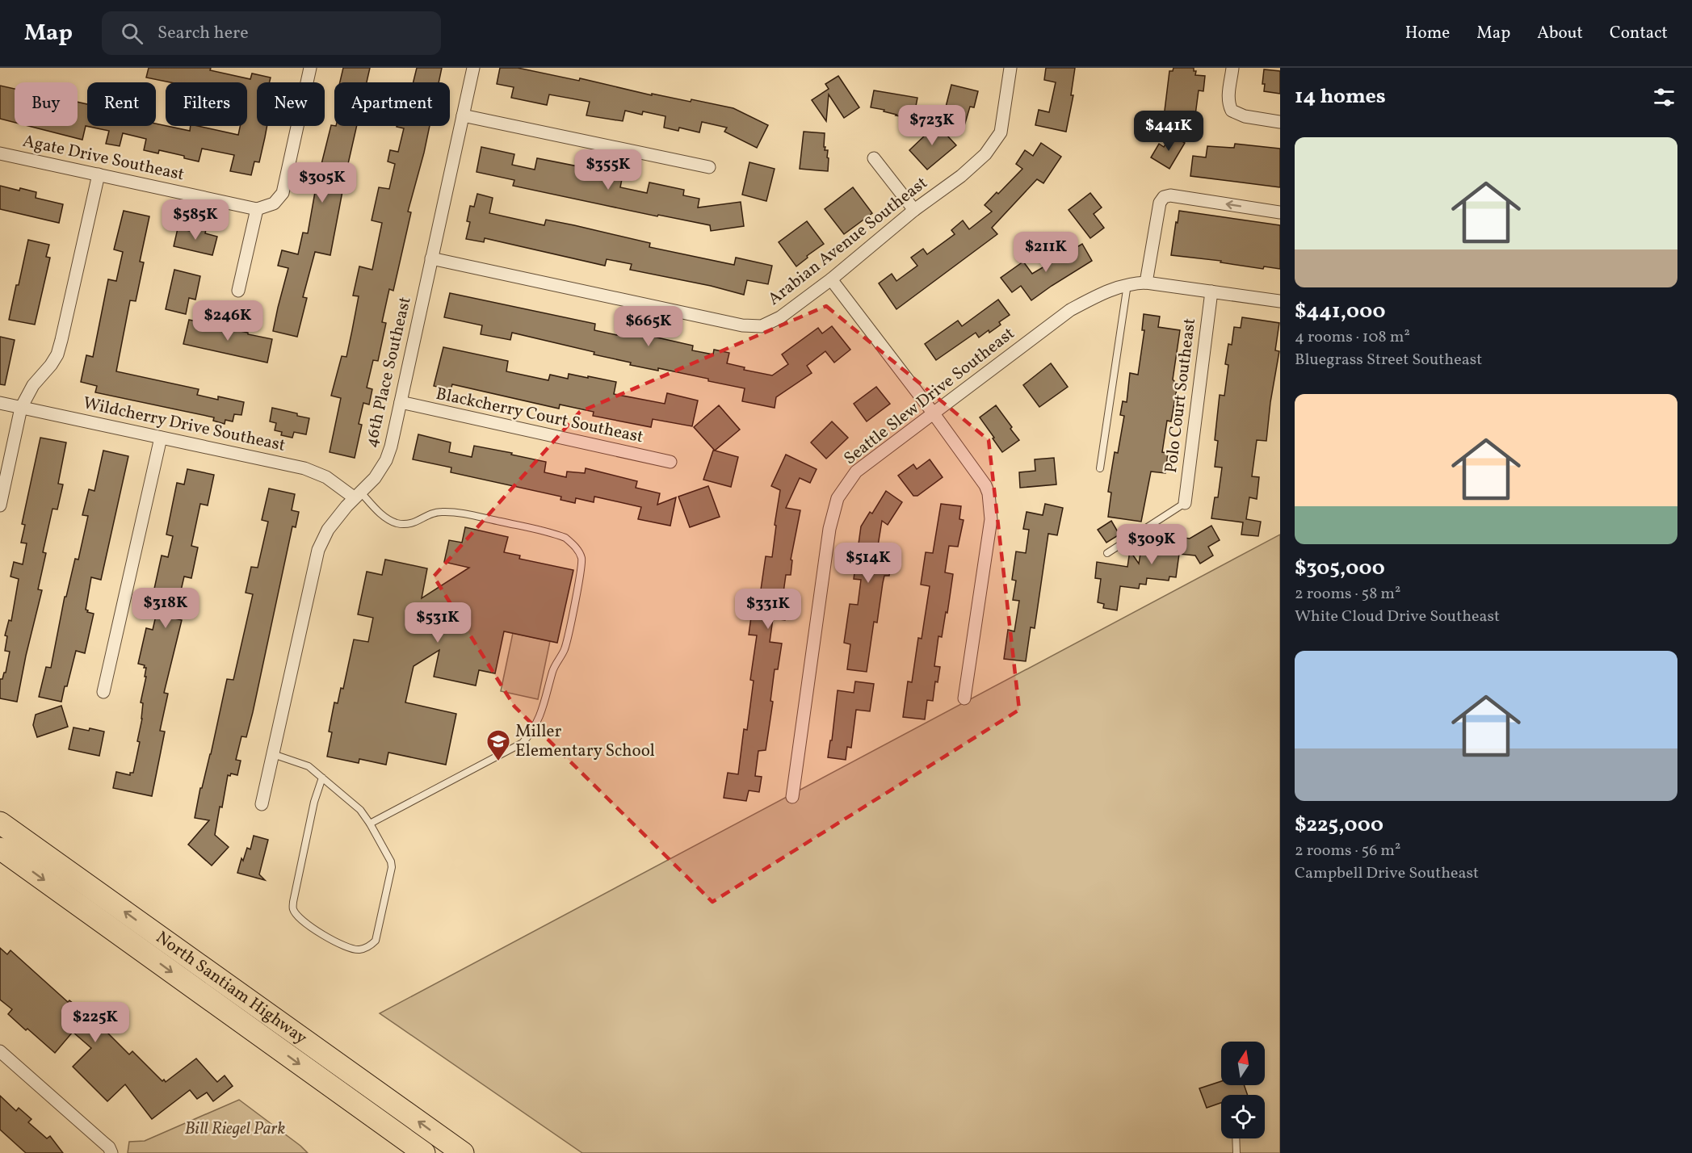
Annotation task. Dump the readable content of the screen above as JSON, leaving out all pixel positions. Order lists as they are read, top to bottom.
{
  "streets": {
    "highway": ["North Santiam Highway"],
    "street": [
      "Agate Drive Southeast",
      "Arabian Avenue Southeast",
      "46th Place Southeast",
      "Polo Court Southeast",
      "Seattle Slew Drive Southeast",
      "Blackcherry Court Southeast",
      "Wildcherry Drive Southeast"
    ]
  },
  "crossings": [
    ["Arabian Avenue Southeast", "46th Place Southeast"],
    ["46th Place Southeast", "Blackcherry Court Southeast"],
    ["46th Place Southeast", "Wildcherry Drive Southeast"],
    ["Polo Court Southeast", "Seattle Slew Drive Southeast"]
  ],
  "parks": ["Bill Riegel Park"],
  "places": {
    "school or university": ["Miller Elementary School"]
  },
  "north": "top",
  "page": {
    "header": "Map",
    "search": "Search here",
    "nav": [
      "Home",
      "Map",
      "About",
      "Contact"
    ],
    "heading": "14 homes",
    "chip": [
      "Buy",
      "Rent",
      "Filters",
      "New",
      "Apartment"
    ],
    "price": [
      "$723K",
      "$441K",
      "$355K",
      "$305K",
      "$585K",
      "$211K",
      "$246K",
      "$665K",
      "$309K",
      "$514K",
      "$318K",
      "$331K",
      "$531K",
      "$225K"
    ],
    "list": [
      {
        "name": "$441,000",
        "note": "4 rooms · 108 m² · Bluegrass Street Southeast"
      },
      {
        "name": "$305,000",
        "note": "2 rooms · 58 m² · White Cloud Drive Southeast"
      },
      {
        "name": "$225,000",
        "note": "2 rooms · 56 m² · Campbell Drive Southeast"
      }
    ]
  }
}
